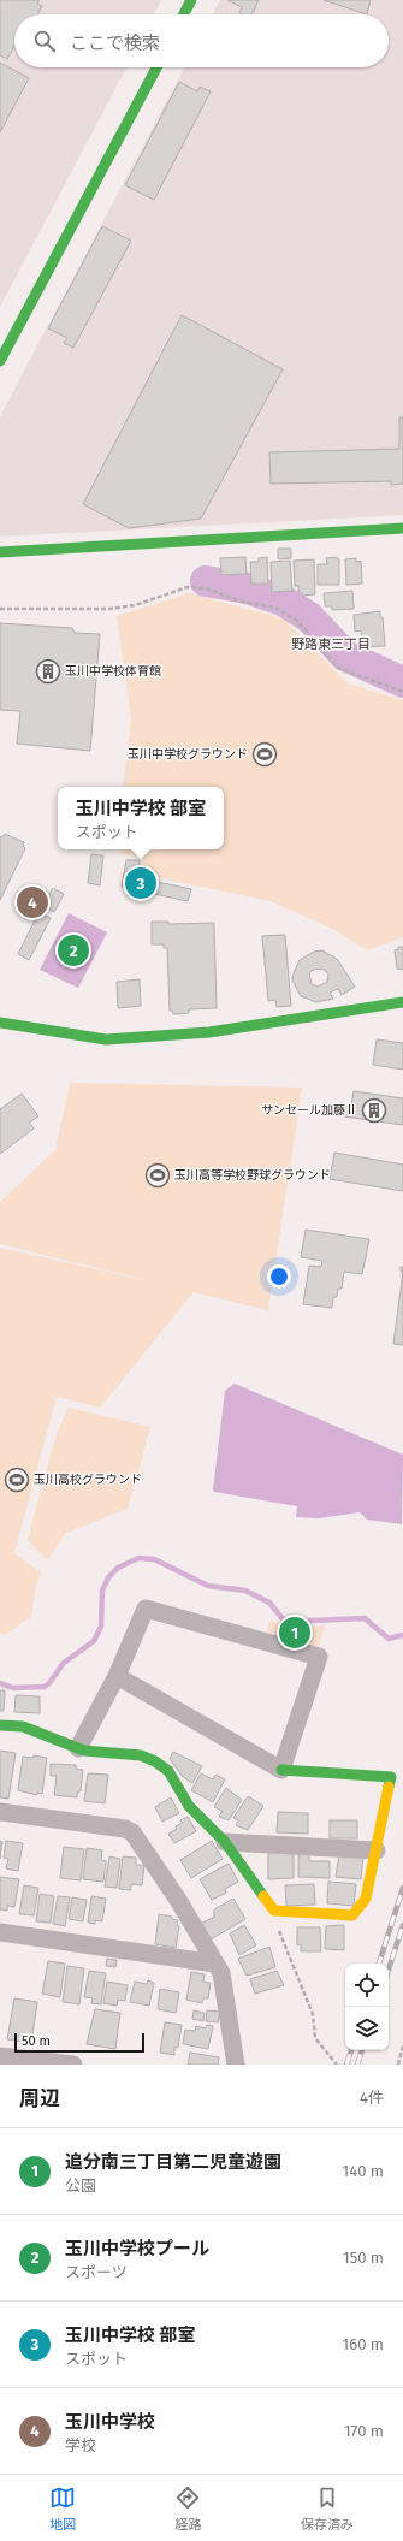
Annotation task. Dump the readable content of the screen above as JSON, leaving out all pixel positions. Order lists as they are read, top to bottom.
{
  "districts": ["野路東三丁目"],
  "places": {
    "building": ["玉川中学校体育館", "サンセール加藤Ⅱ"],
    "sports": ["玉川中学校グラウンド", "玉川高等学校野球グラウンド", "玉川高校グラウンド"]
  },
  "scale_bar": "50 m",
  "page": {
    "search": "ここで検索",
    "popup": ["玉川中学校 部室", "スポット"],
    "pins": [
      "3",
      "4",
      "2",
      "1"
    ],
    "scale": "50 m",
    "heading": ["周辺", "4件"],
    "list": [
      {
        "mark": "1",
        "name": "追分南三丁目第二児童遊園",
        "note": "公園",
        "value": "140 m"
      },
      {
        "mark": "2",
        "name": "玉川中学校プール",
        "note": "スポーツ",
        "value": "150 m"
      },
      {
        "mark": "3",
        "name": "玉川中学校 部室",
        "note": "スポット",
        "value": "160 m"
      },
      {
        "mark": "4",
        "name": "玉川中学校",
        "note": "学校",
        "value": "170 m"
      }
    ],
    "nav": ["地図", "経路", "保存済み"]
  }
}
